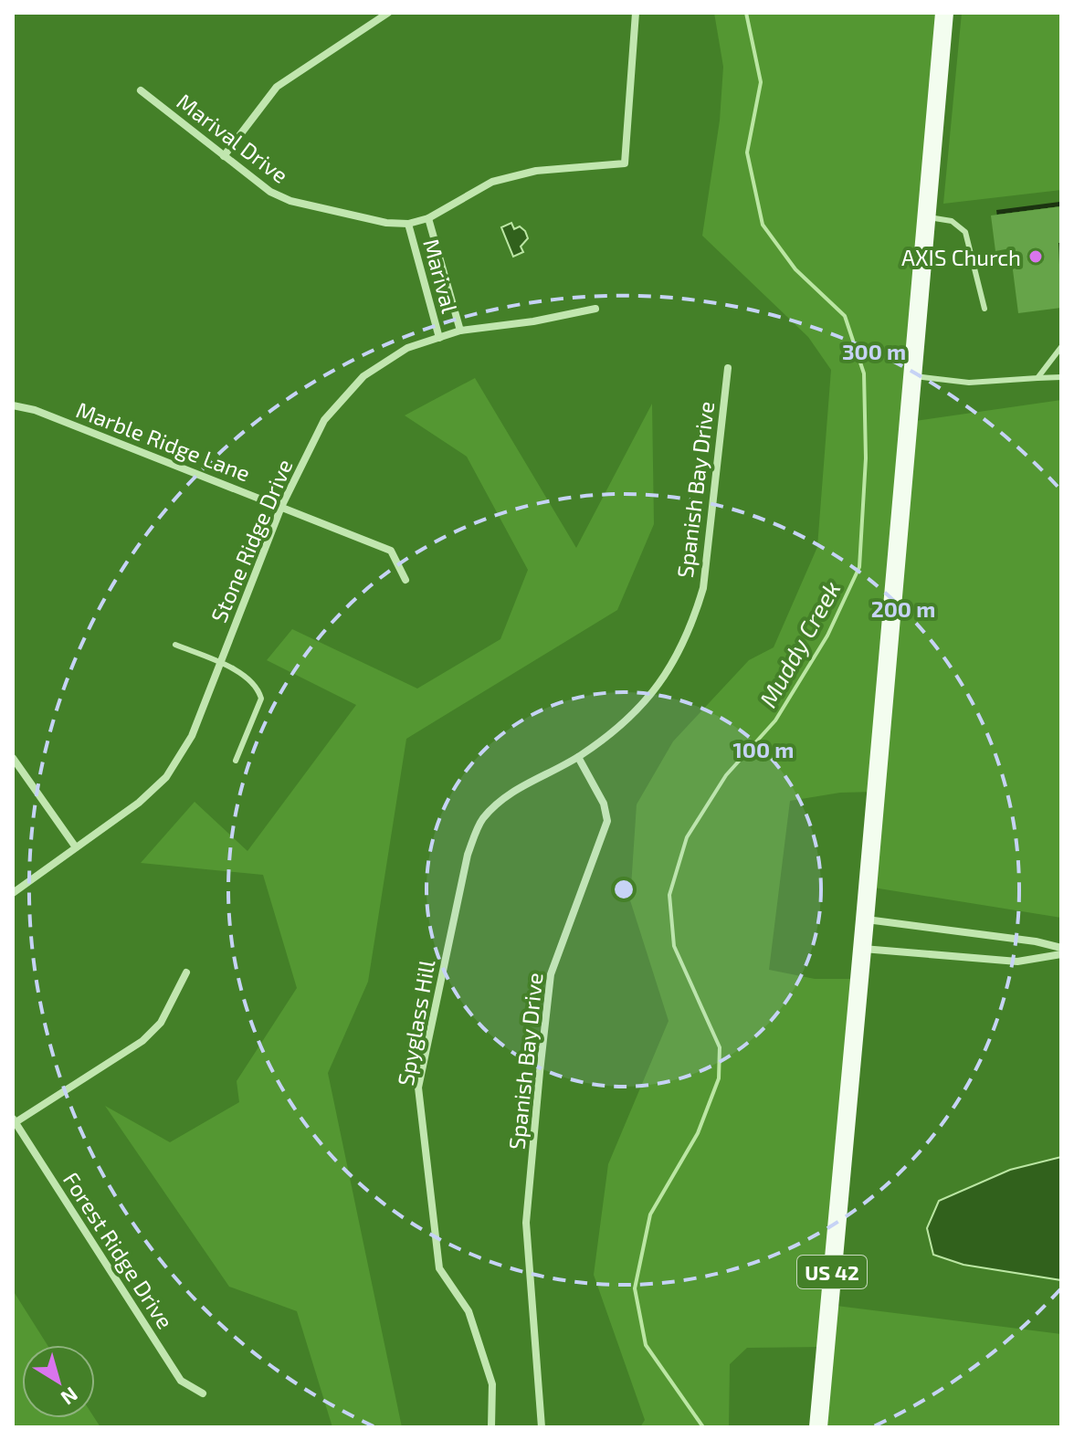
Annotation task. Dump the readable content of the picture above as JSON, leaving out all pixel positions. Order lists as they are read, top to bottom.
{
  "streets": {
    "main road": ["US 42"],
    "street": [
      "Marival Drive",
      "Marival",
      "Marble Ridge Lane",
      "Spanish Bay Drive",
      "Stone Ridge Drive",
      "Spyglass Hill",
      "Forest Ridge Drive"
    ]
  },
  "crossings": [
    ["Marival Drive", "Marival"],
    ["Marival", "Stone Ridge Drive"],
    ["Marble Ridge Lane", "Stone Ridge Drive"],
    ["Spanish Bay Drive", "Spyglass Hill"]
  ],
  "water": ["Muddy Creek"],
  "places": ["AXIS Church"],
  "north": "bottom right",
  "rings": ["300 m", "200 m", "100 m"]
}
